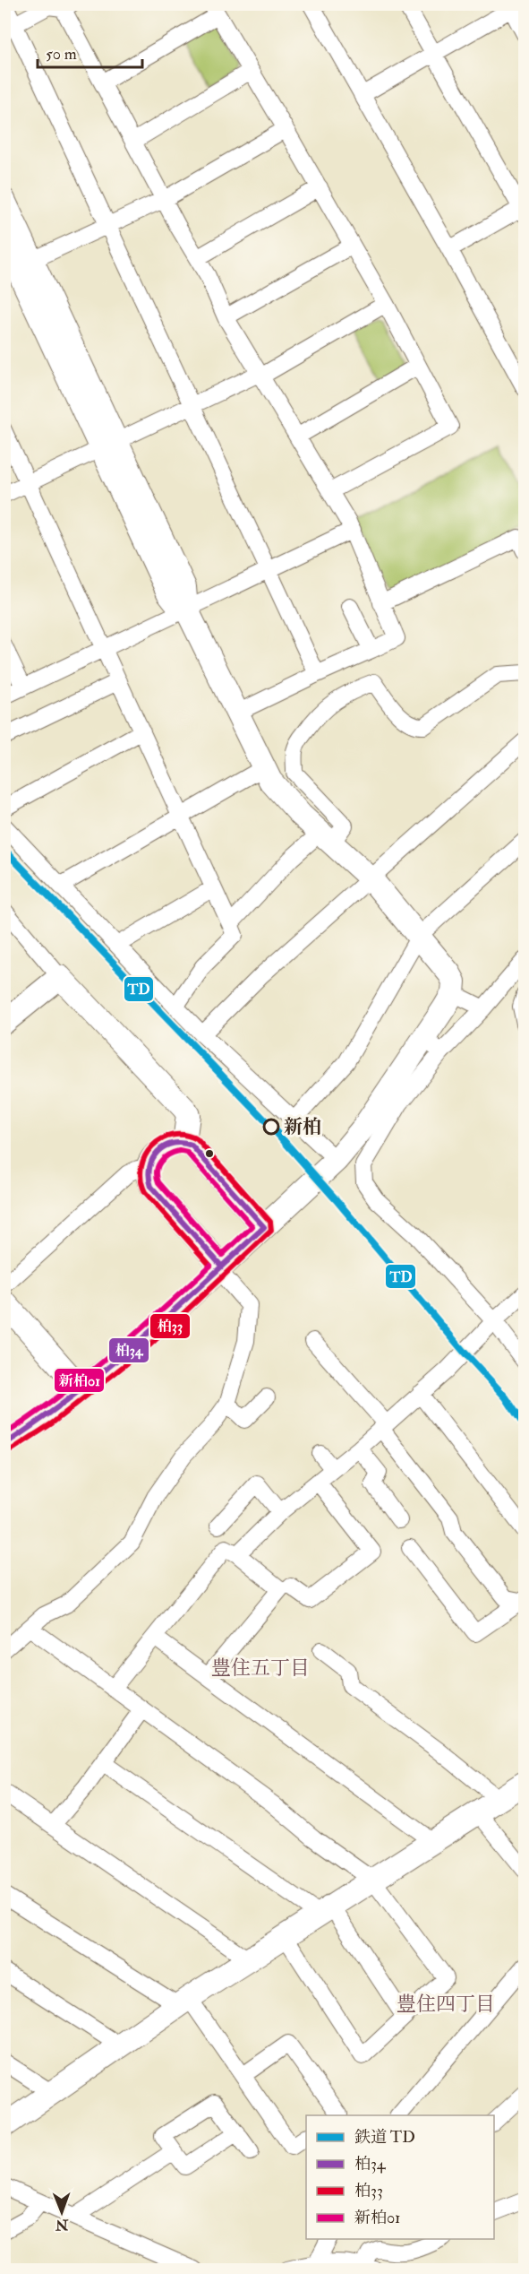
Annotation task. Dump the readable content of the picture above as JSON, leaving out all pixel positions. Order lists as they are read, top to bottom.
{
  "districts": ["豊住五丁目", "豊住四丁目"],
  "places": ["新柏"],
  "lines": [
    "rail line TD",
    "transit line 柏33",
    "transit line 柏34",
    "transit line 新柏01"
  ],
  "legend": [
    "鉄道 TD",
    "柏34",
    "柏33",
    "新柏01"
  ],
  "scale_bar": "50 m",
  "north": "bottom"
}
